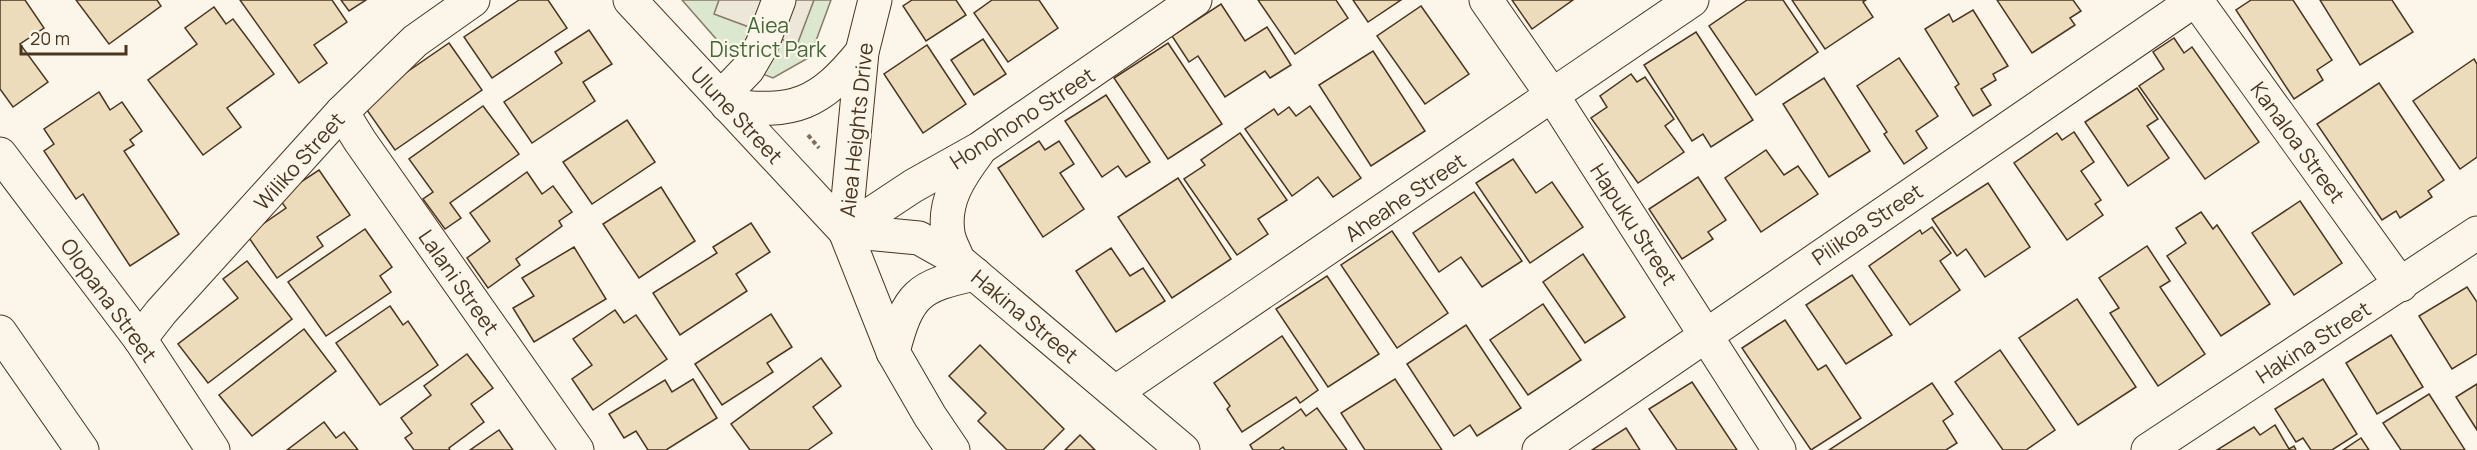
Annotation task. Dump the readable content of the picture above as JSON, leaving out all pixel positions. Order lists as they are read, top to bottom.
{
  "streets": {
    "main road": [
      "Ulune Street",
      "Honohono Street",
      "Aiea Heights Drive",
      "Kanaloa Street",
      "Wiliko Street",
      "Aheahe Street",
      "Hapuku Street",
      "Pilikoa Street",
      "Lalani Street",
      "Olopana Street",
      "Hakina Street"
    ]
  },
  "crossings": [
    ["Ulune Street", "Honohono Street"],
    ["Ulune Street", "Aiea Heights Drive"],
    ["Ulune Street", "Hakina Street"],
    ["Honohono Street", "Aiea Heights Drive"],
    ["Honohono Street", "Hakina Street"],
    ["Aiea Heights Drive", "Hakina Street"],
    ["Kanaloa Street", "Pilikoa Street"],
    ["Kanaloa Street", "Hakina Street"],
    ["Wiliko Street", "Lalani Street"],
    ["Wiliko Street", "Olopana Street"],
    ["Aheahe Street", "Hapuku Street"],
    ["Aheahe Street", "Hakina Street"],
    ["Hapuku Street", "Pilikoa Street"]
  ],
  "parks": ["Aiea District Park"],
  "scale_bar": "20 m"
}
